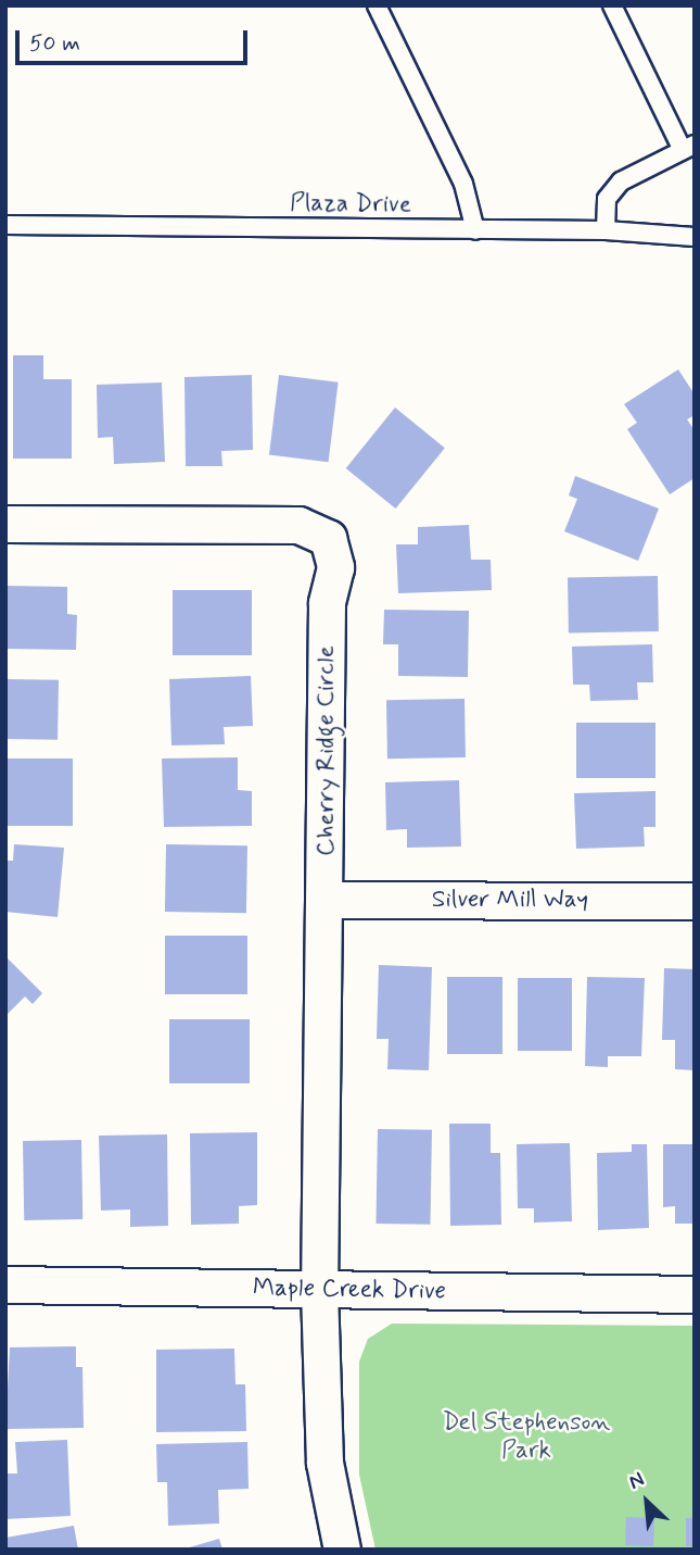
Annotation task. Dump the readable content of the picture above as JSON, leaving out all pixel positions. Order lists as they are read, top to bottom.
{
  "streets": {
    "street": ["Cherry Ridge Circle", "Silver Mill Way", "Maple Creek Drive"],
    "lane": ["Plaza Drive"]
  },
  "crossings": [
    ["Cherry Ridge Circle", "Silver Mill Way"],
    ["Cherry Ridge Circle", "Maple Creek Drive"]
  ],
  "parks": ["Del Stephenson Park"],
  "scale_bar": "50 m",
  "north": "top left"
}
